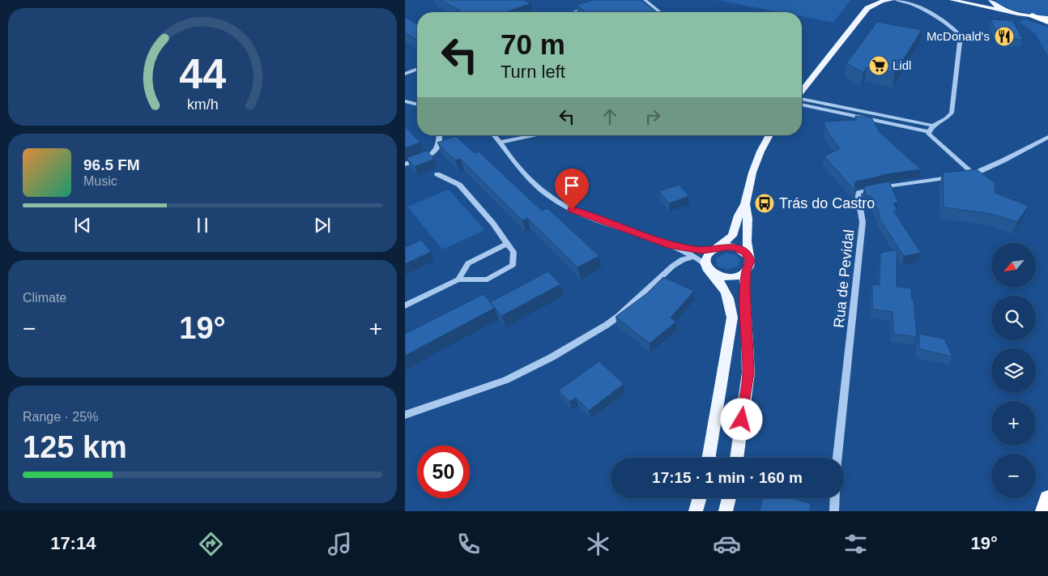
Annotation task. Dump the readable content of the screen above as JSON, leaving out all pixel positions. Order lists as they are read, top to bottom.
{
  "streets": {
    "street": ["Rua de Pevidal"]
  },
  "places": {
    "restaurant": ["McDonald's"],
    "supermarket": ["Lidl"],
    "bus stop": ["Trás do Castro"]
  },
  "north": "bottom left",
  "page": {
    "turn": ["70 m", "Turn left"],
    "song": ["96.5 FM", "Music"],
    "map_buttons": ["+", "−"],
    "tile": [
      "Climate",
      ["Range · 25%", "125 km"]
    ],
    "heat": ["−", "19°", "+"],
    "limit": "50",
    "trip": "17:15 · 1 min · 160 m",
    "tabs": ["17:14", "19°"],
    "gauge": ["44", "km/h"]
  }
}
